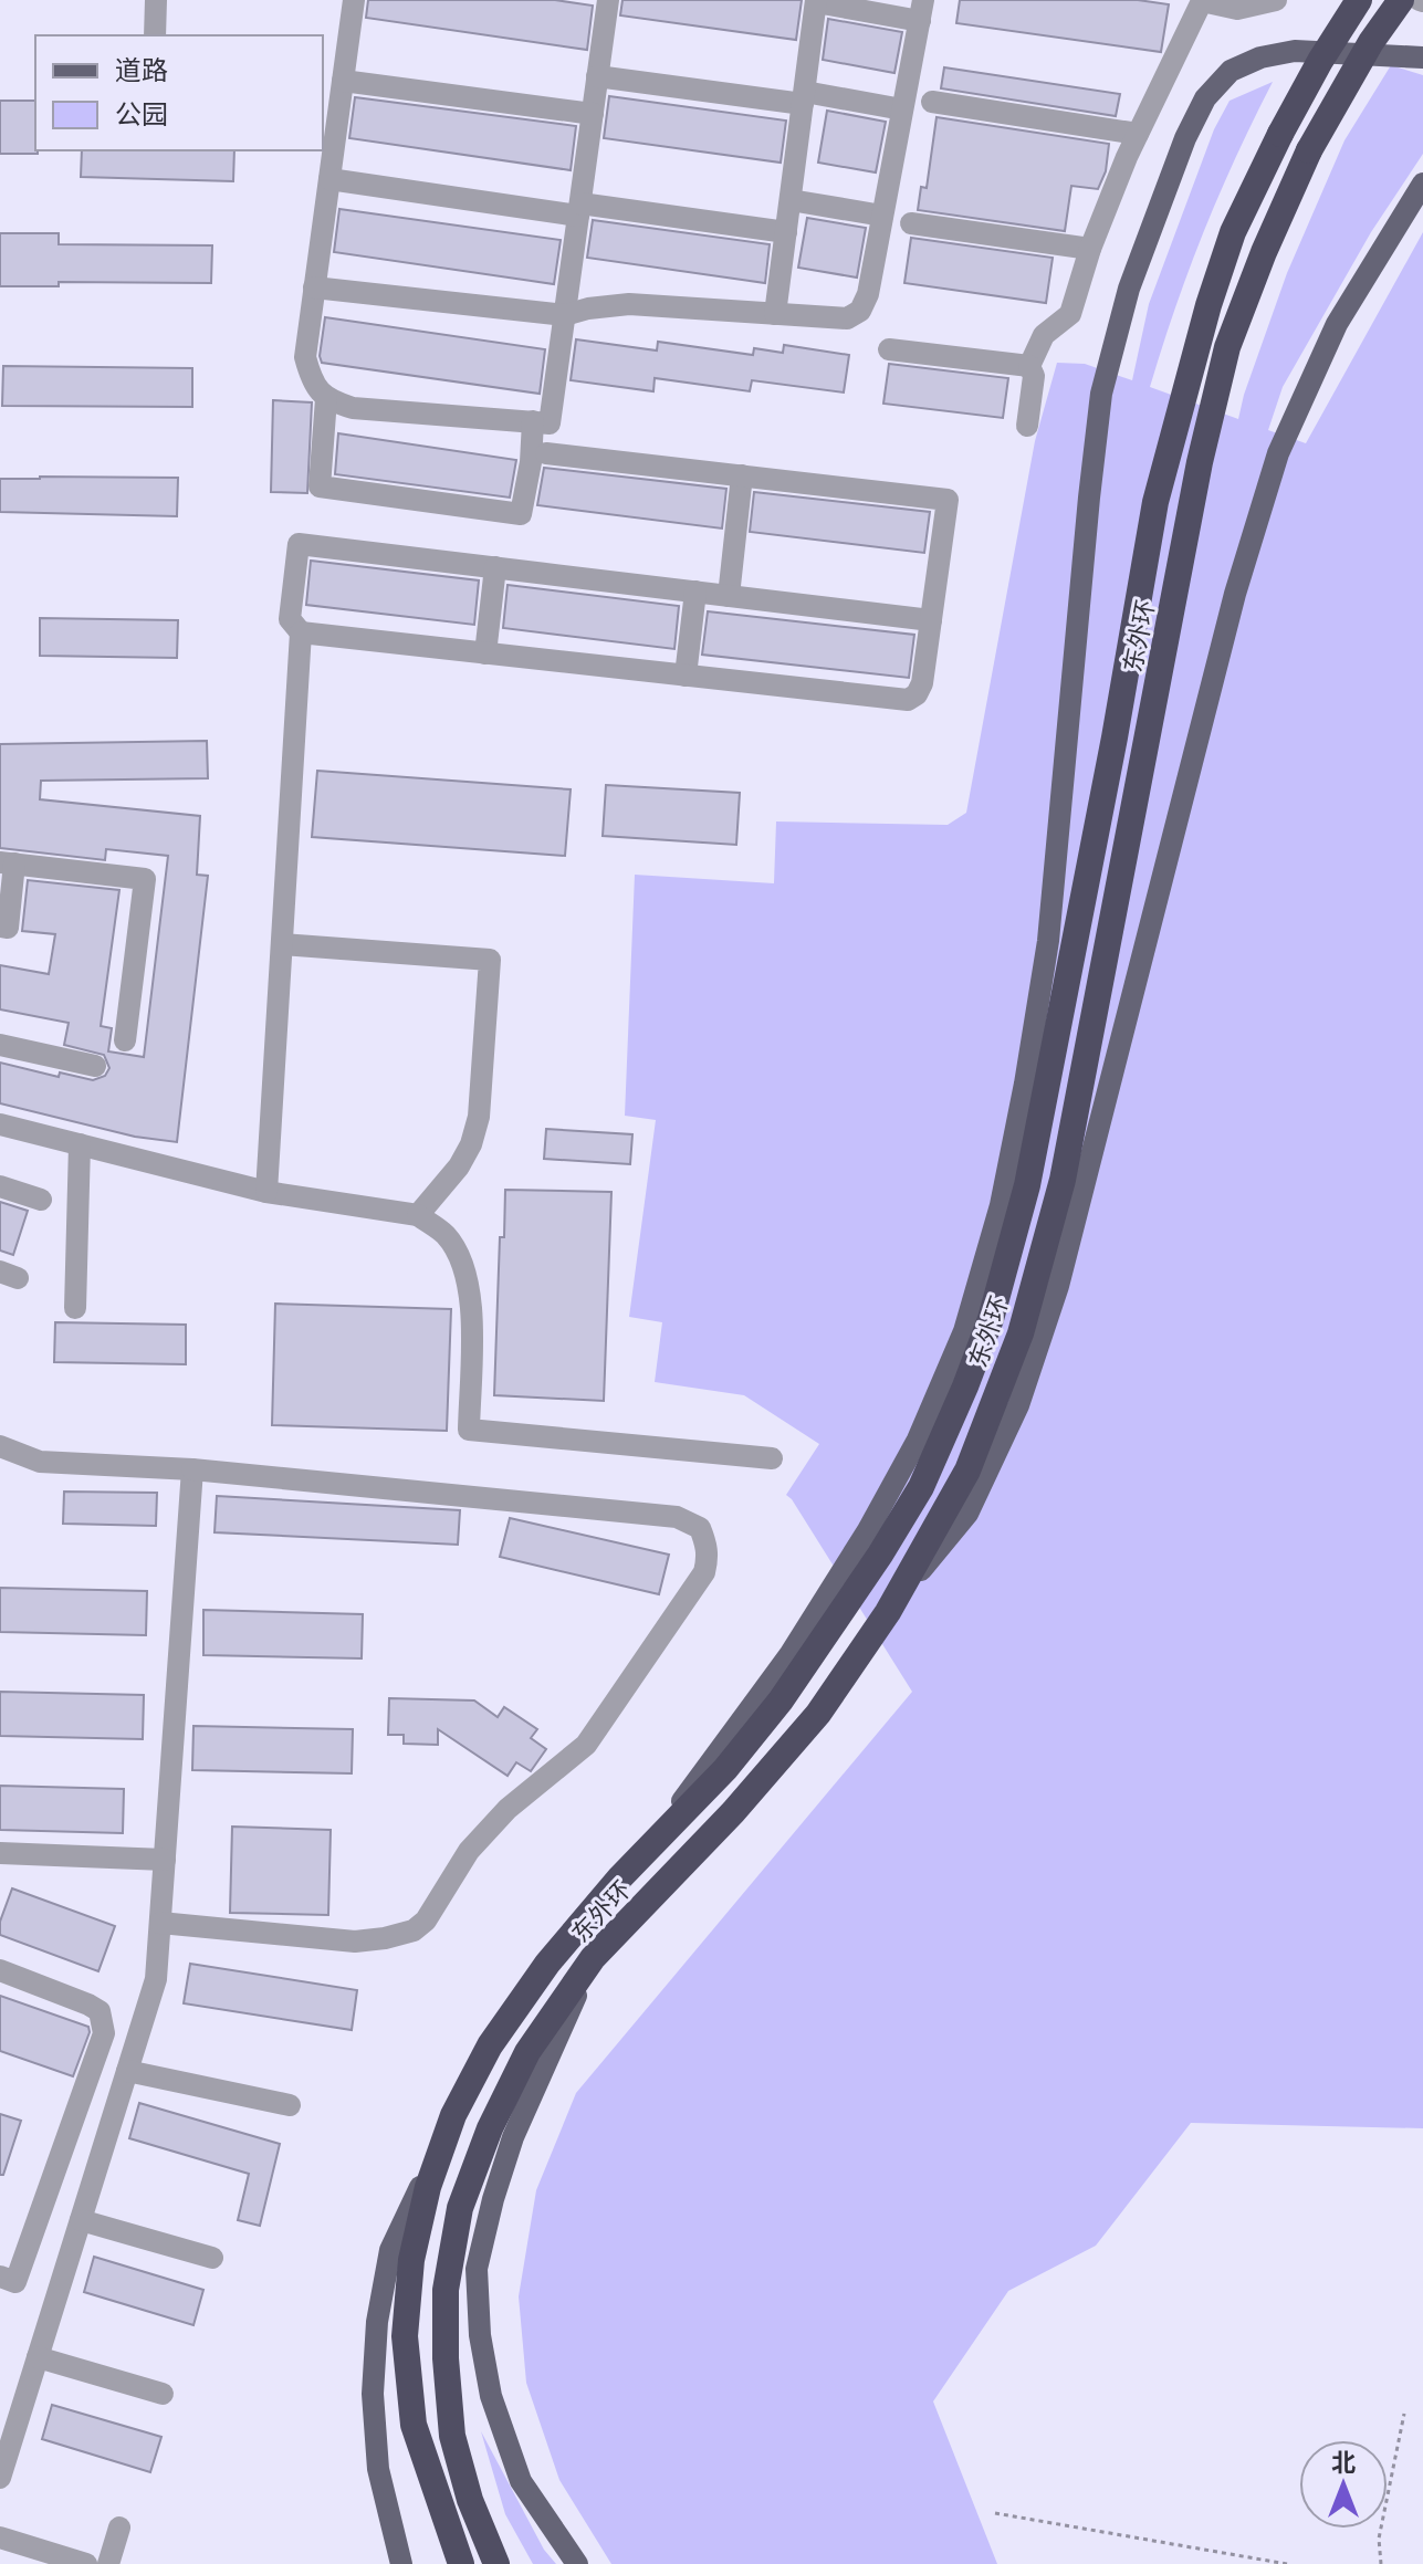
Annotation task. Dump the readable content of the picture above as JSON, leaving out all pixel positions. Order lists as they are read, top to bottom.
{
  "streets": {
    "highway": ["东外环"]
  },
  "legend": ["道路", "公园"],
  "north": "top"
}
